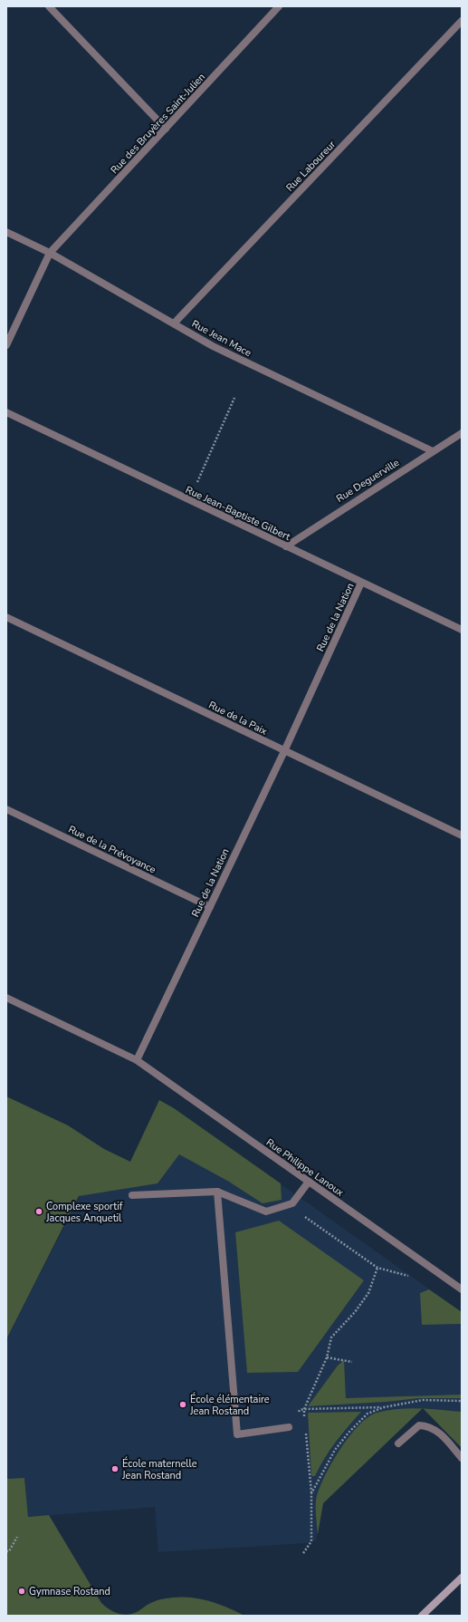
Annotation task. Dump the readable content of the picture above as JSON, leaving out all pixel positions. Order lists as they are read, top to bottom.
{
  "streets": {
    "street": [
      "Rue des Bruyères Saint-Julien",
      "Rue Laboureur",
      "Rue Jean Mace",
      "Rue Deguerville",
      "Rue Jean-Baptiste Gilbert",
      "Rue de la Nation",
      "Rue de la Paix",
      "Rue de la Prévoyance",
      "Rue Philippe Lanoux"
    ]
  },
  "crossings": [
    ["Rue des Bruyères Saint-Julien", "Rue Jean Mace"],
    ["Rue Laboureur", "Rue Jean Mace"],
    ["Rue Jean Mace", "Rue Deguerville"],
    ["Rue Deguerville", "Rue Jean-Baptiste Gilbert"],
    ["Rue Jean-Baptiste Gilbert", "Rue de la Nation"],
    ["Rue de la Nation", "Rue de la Paix"],
    ["Rue de la Nation", "Rue de la Prévoyance"],
    ["Rue de la Nation", "Rue Philippe Lanoux"]
  ],
  "places": [
    "Complexe sportif Jacques Anquetil",
    "École élémentaire Jean Rostand",
    "École maternelle Jean Rostand",
    "Gymnase Rostand"
  ]
}
